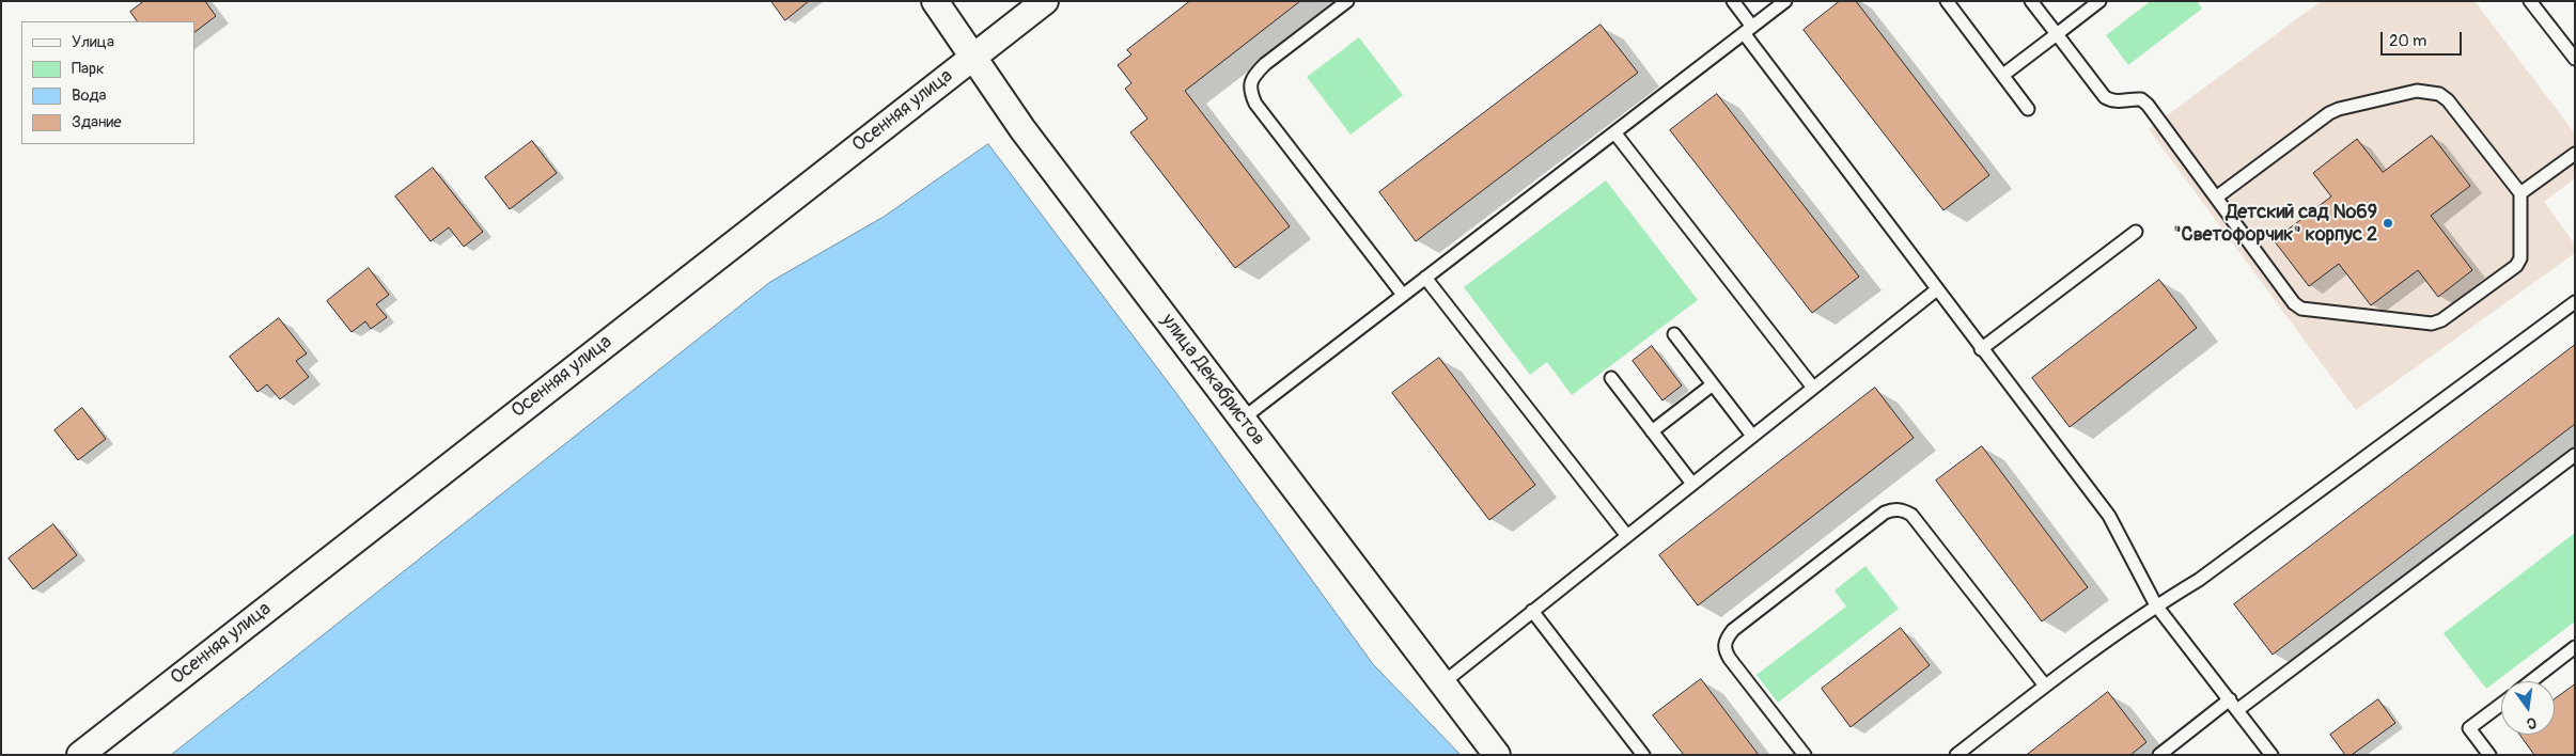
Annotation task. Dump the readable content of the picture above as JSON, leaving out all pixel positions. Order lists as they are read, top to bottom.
{
  "streets": {
    "street": ["Осенняя улица", "улица Декабристов"]
  },
  "crossings": [
    ["Осенняя улица", "улица Декабристов"]
  ],
  "places": ["Детский сад №69 \"Светофорчик\" корпус 2"],
  "legend": [
    "Улица",
    "Парк",
    "Вода",
    "Здание"
  ],
  "scale_bar": "20 m",
  "north": "bottom"
}
